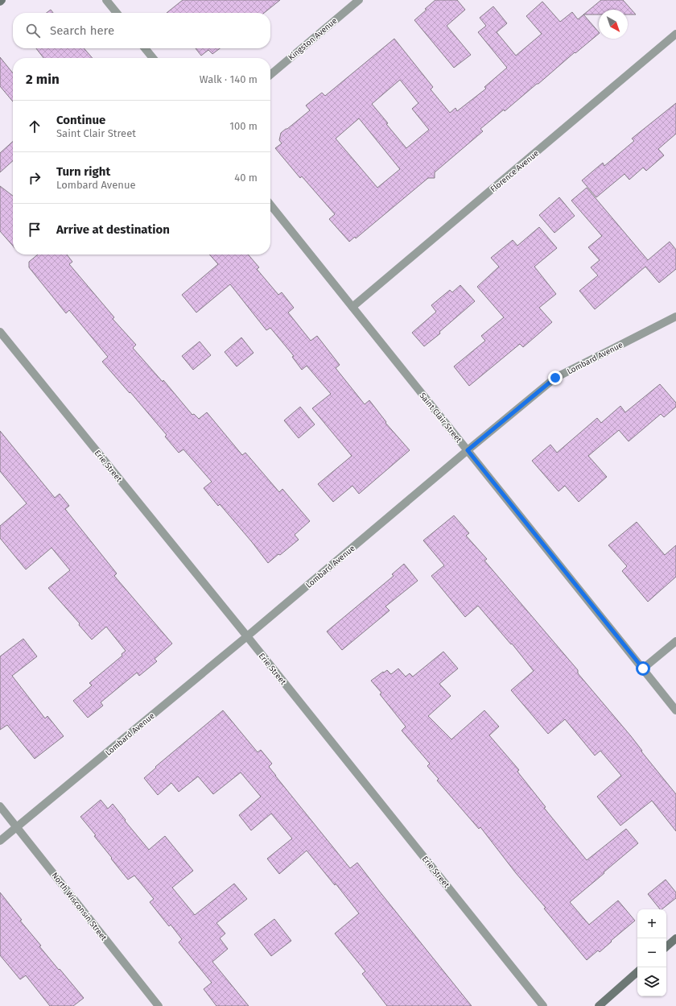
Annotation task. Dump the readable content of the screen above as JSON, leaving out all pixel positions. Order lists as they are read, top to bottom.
{
  "streets": {
    "street": [
      "Kingston Avenue",
      "Florence Avenue",
      "Lombard Avenue",
      "Saint Clair Street",
      "Erie Street",
      "North Wisconsin Street"
    ]
  },
  "crossings": [
    ["Florence Avenue", "Saint Clair Street"],
    ["Lombard Avenue", "Saint Clair Street"],
    ["Lombard Avenue", "Erie Street"],
    ["Lombard Avenue", "North Wisconsin Street"]
  ],
  "north": "bottom right",
  "page": {
    "search": "Search here",
    "heading": ["2 min", "Walk · 140 m"],
    "list": [
      ["Continue", "Saint Clair Street", "100 m"],
      ["Turn right", "Lombard Avenue", "40 m"],
      "Arrive at destination"
    ],
    "map_buttons": ["+", "−"]
  }
}
